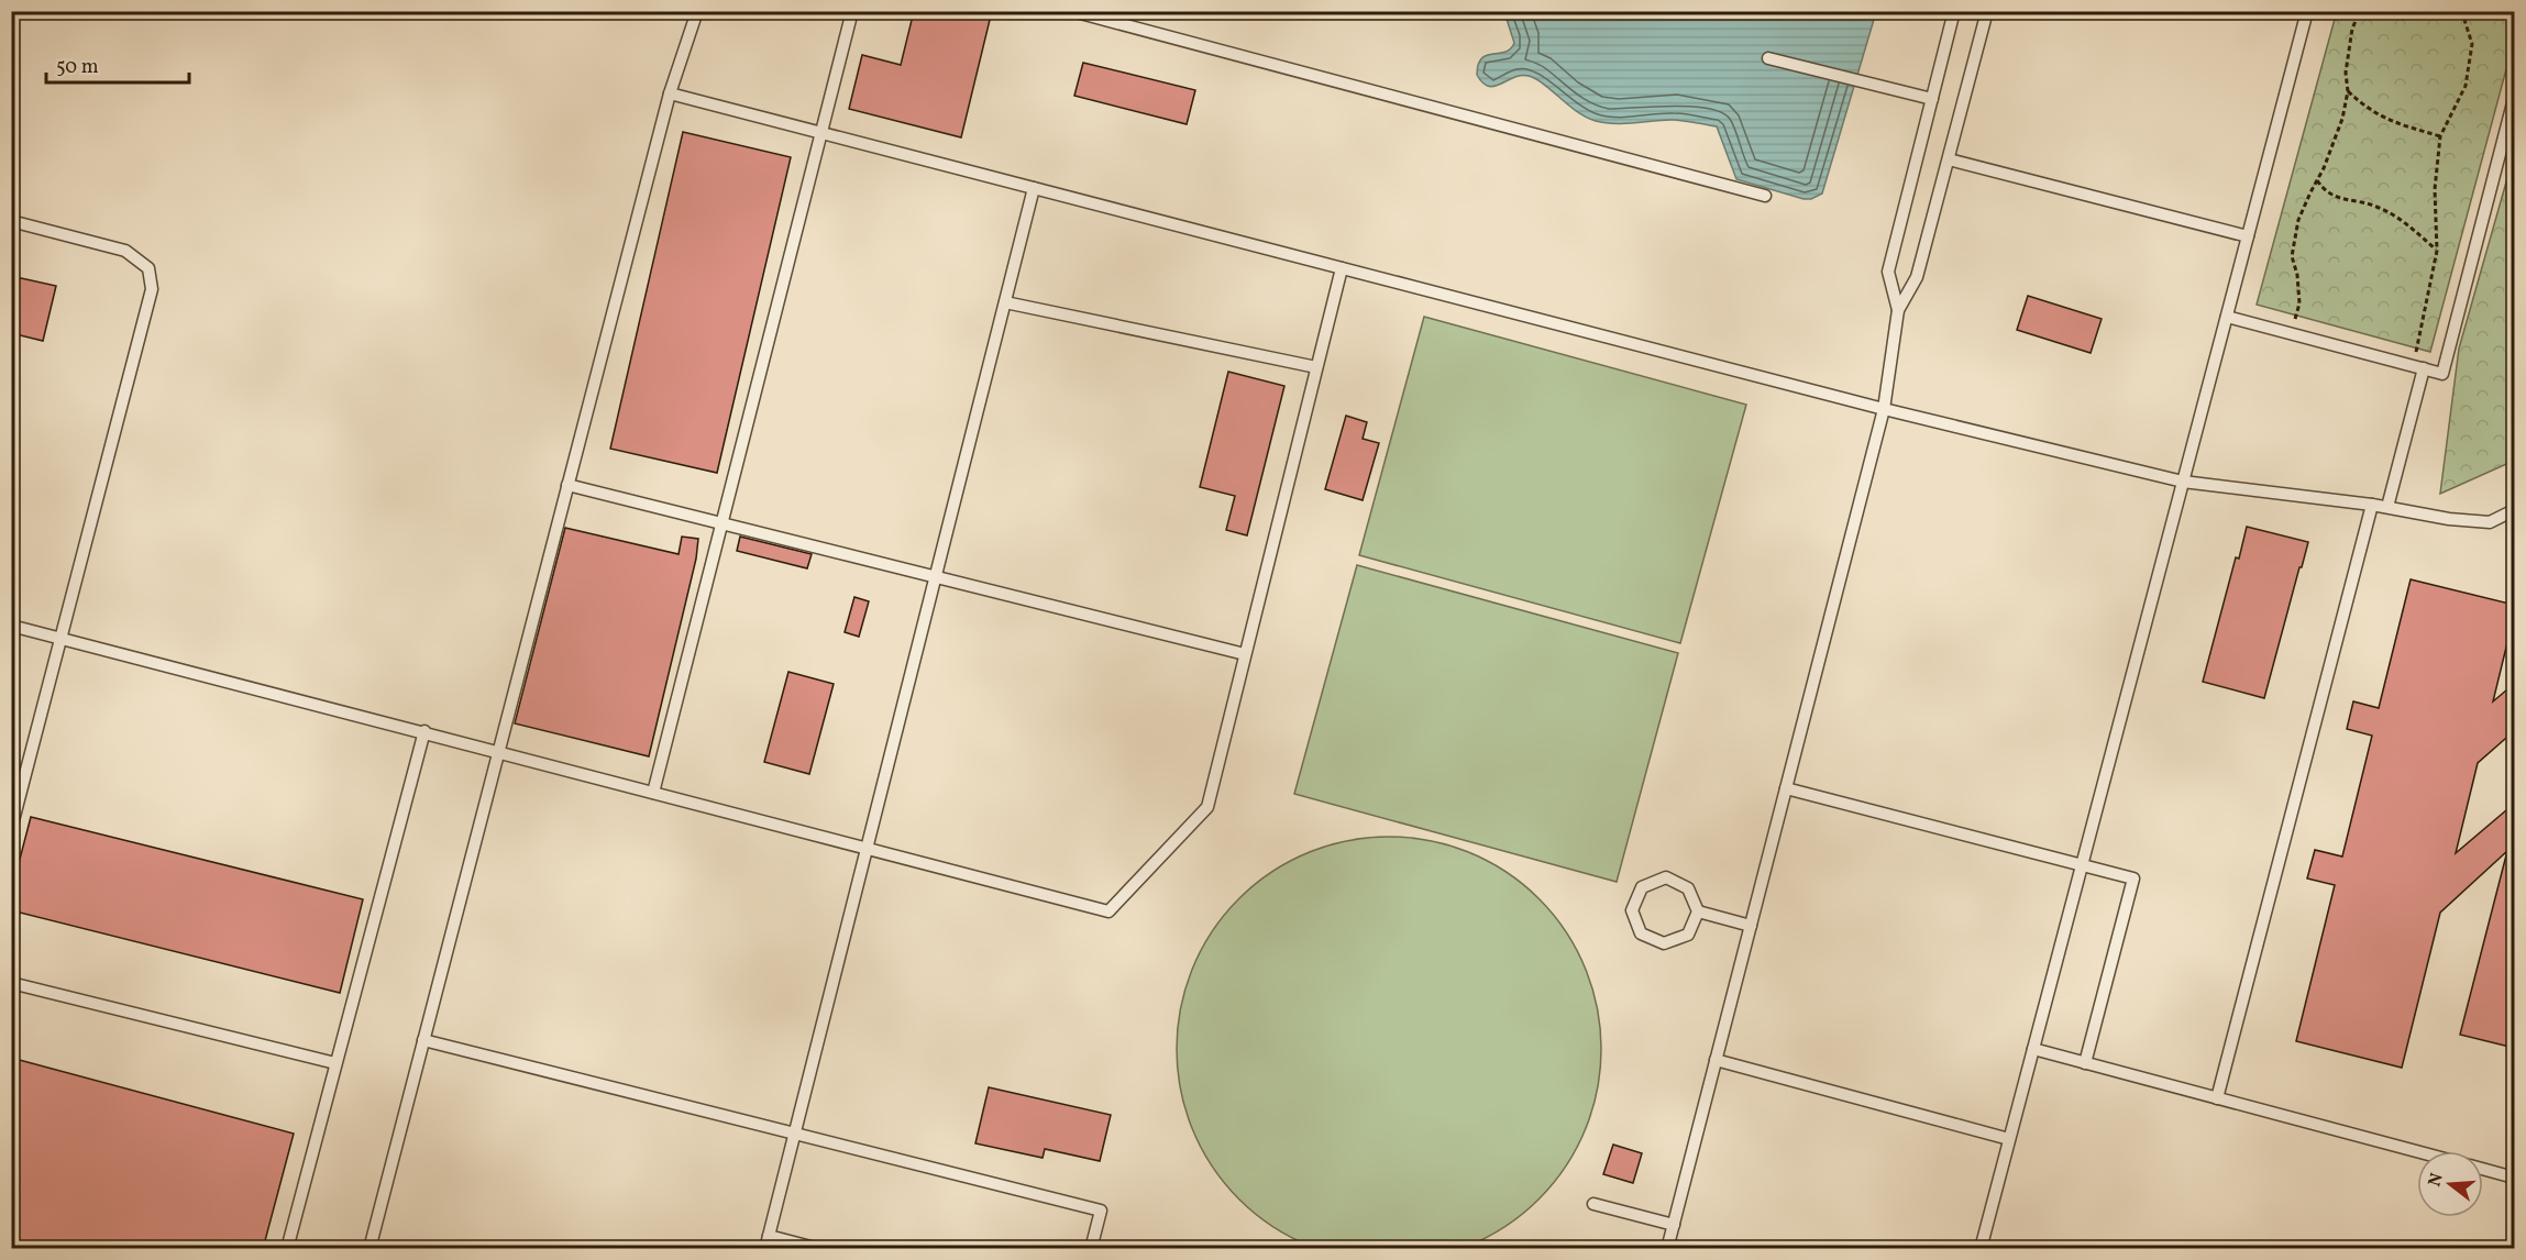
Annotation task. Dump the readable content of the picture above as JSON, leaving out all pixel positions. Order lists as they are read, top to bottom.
{
  "scale_bar": "50 m",
  "north": "left"
}
